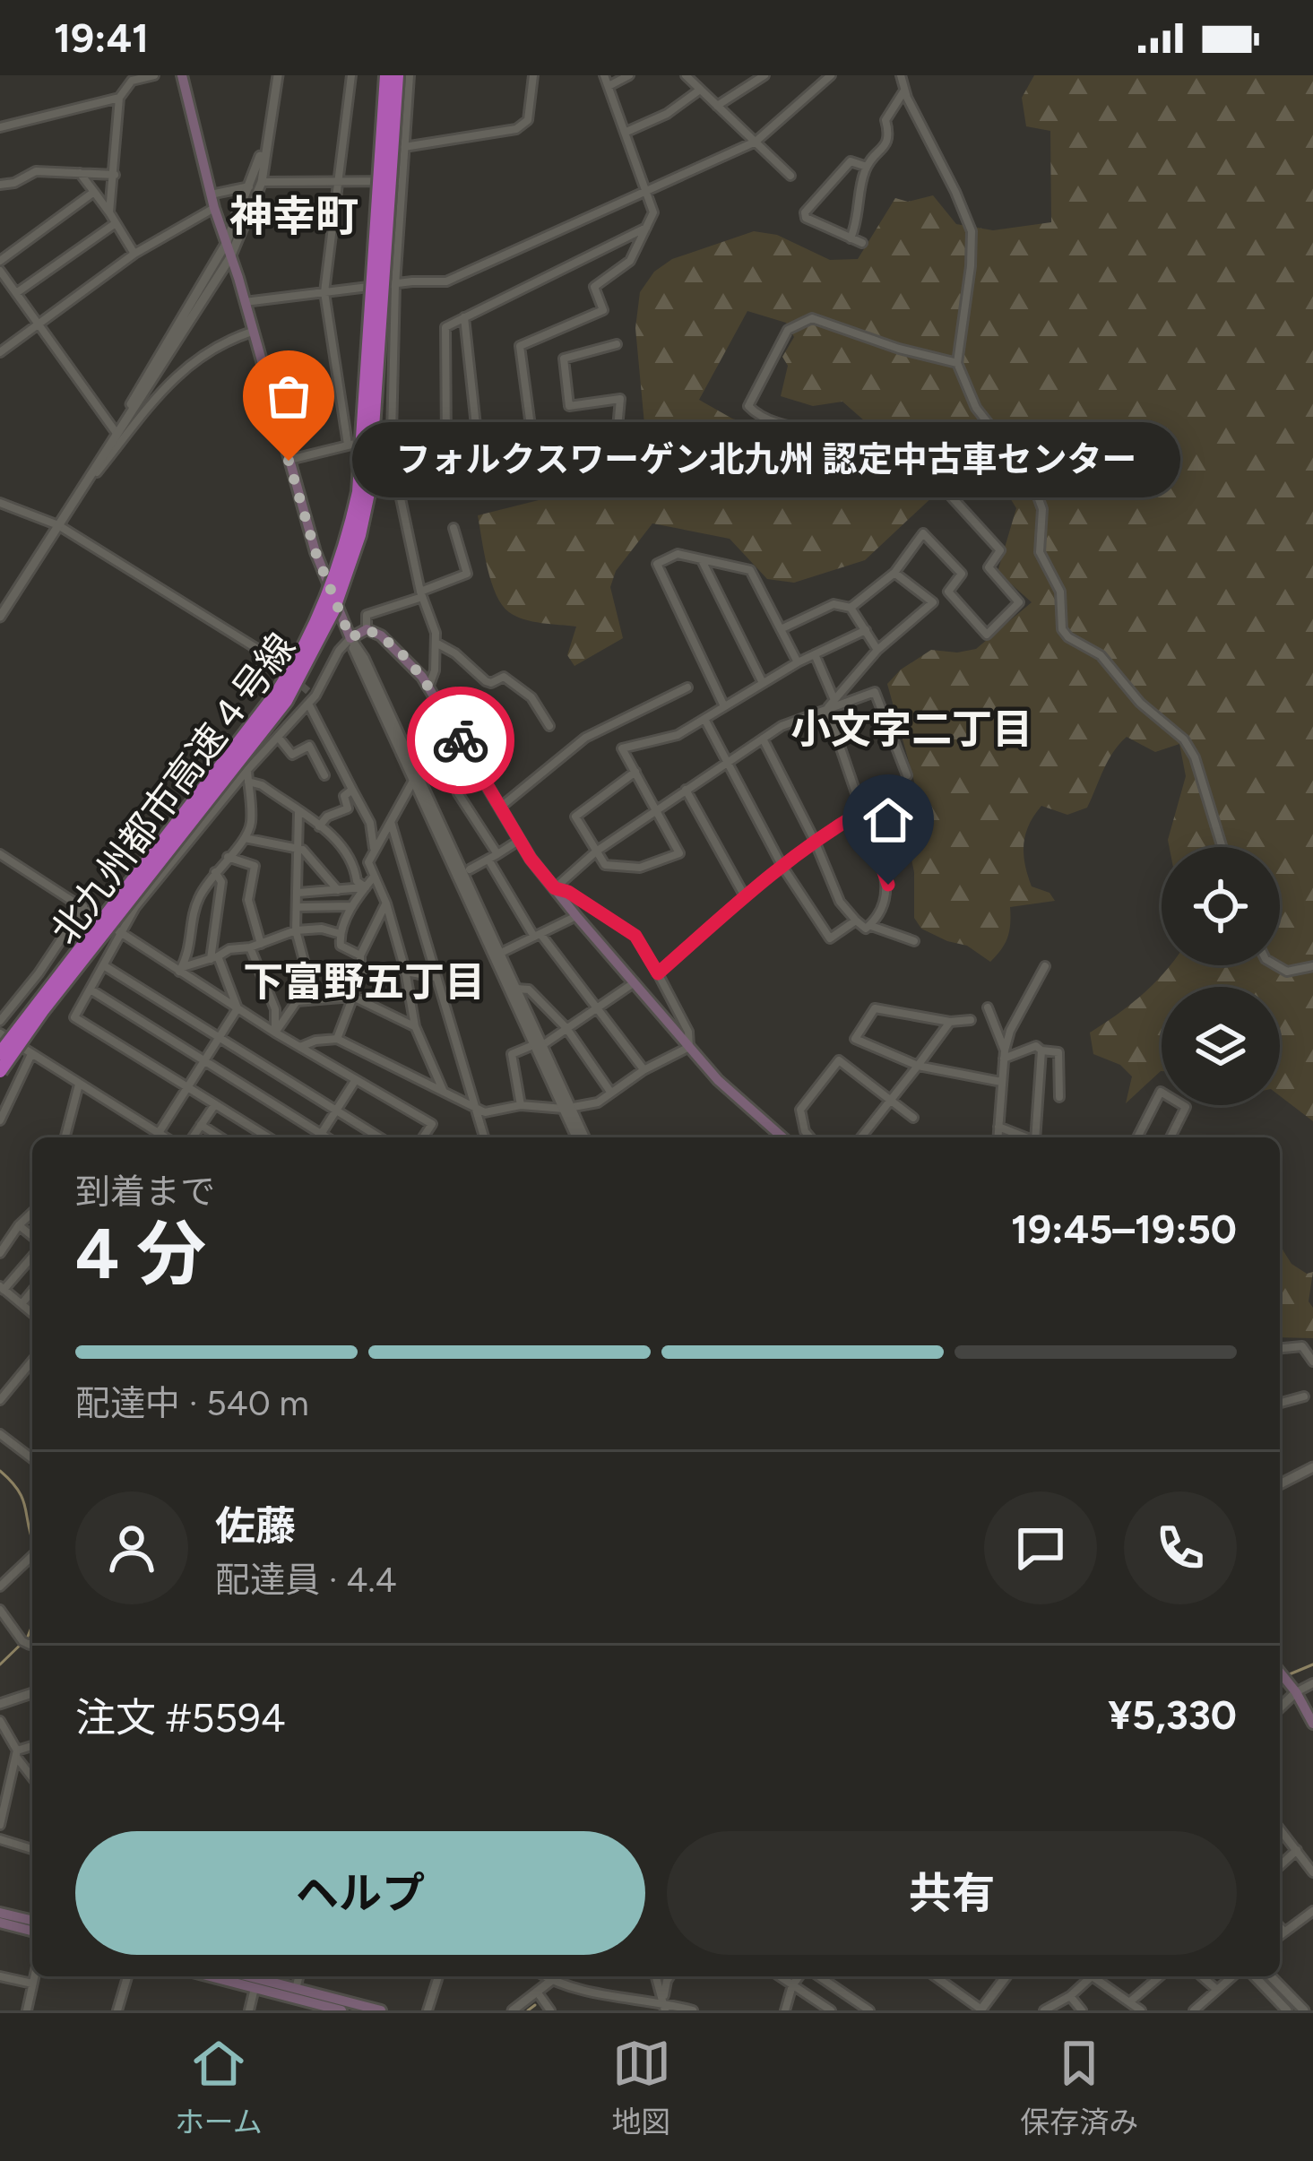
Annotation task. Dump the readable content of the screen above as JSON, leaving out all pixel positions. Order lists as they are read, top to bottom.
{
  "streets": {
    "highway": ["北九州都市高速４号線"]
  },
  "districts": ["神幸町", "小文字二丁目", "下富野五丁目"],
  "places": ["フォルクスワーゲン北九州 認定中古車センター"],
  "page": {
    "status": "19:41",
    "bubble": "フォルクスワーゲン北九州 認定中古車センター",
    "heading": ["4 分", "到着まで", "19:45–19:50"],
    "panel": [
      "佐藤",
      "配達員 · 4.4",
      "注文 #5594",
      "¥5,330"
    ],
    "bar": "配達中 · 540 m",
    "buttons": ["ヘルプ", "共有"],
    "tabs": ["ホーム", "地図", "保存済み"]
  }
}
